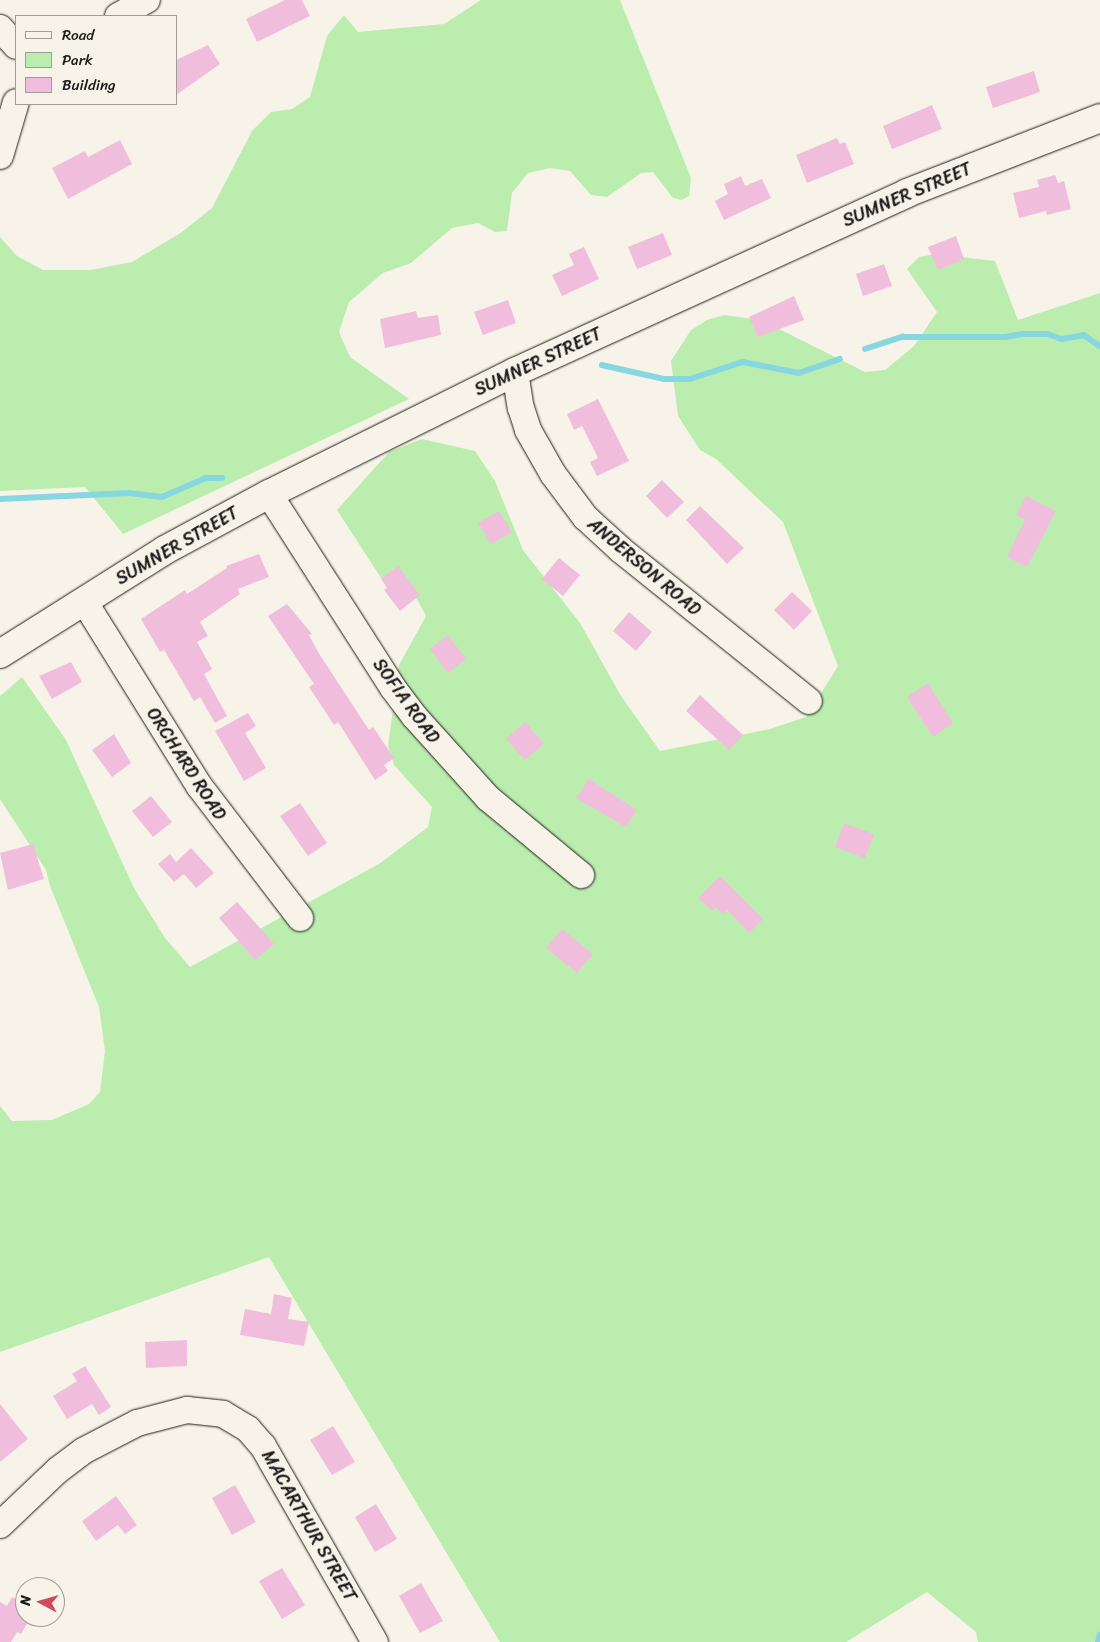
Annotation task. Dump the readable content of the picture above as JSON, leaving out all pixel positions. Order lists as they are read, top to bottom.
{
  "streets": {
    "main road": ["SUMNER STREET"],
    "street": [
      "ANDERSON ROAD",
      "SOFIA ROAD",
      "ORCHARD ROAD",
      "MACARTHUR STREET"
    ]
  },
  "crossings": [
    ["SUMNER STREET", "ANDERSON ROAD"],
    ["SUMNER STREET", "SOFIA ROAD"],
    ["SUMNER STREET", "ORCHARD ROAD"]
  ],
  "legend": ["Road", "Park", "Building"],
  "north": "left"
}
